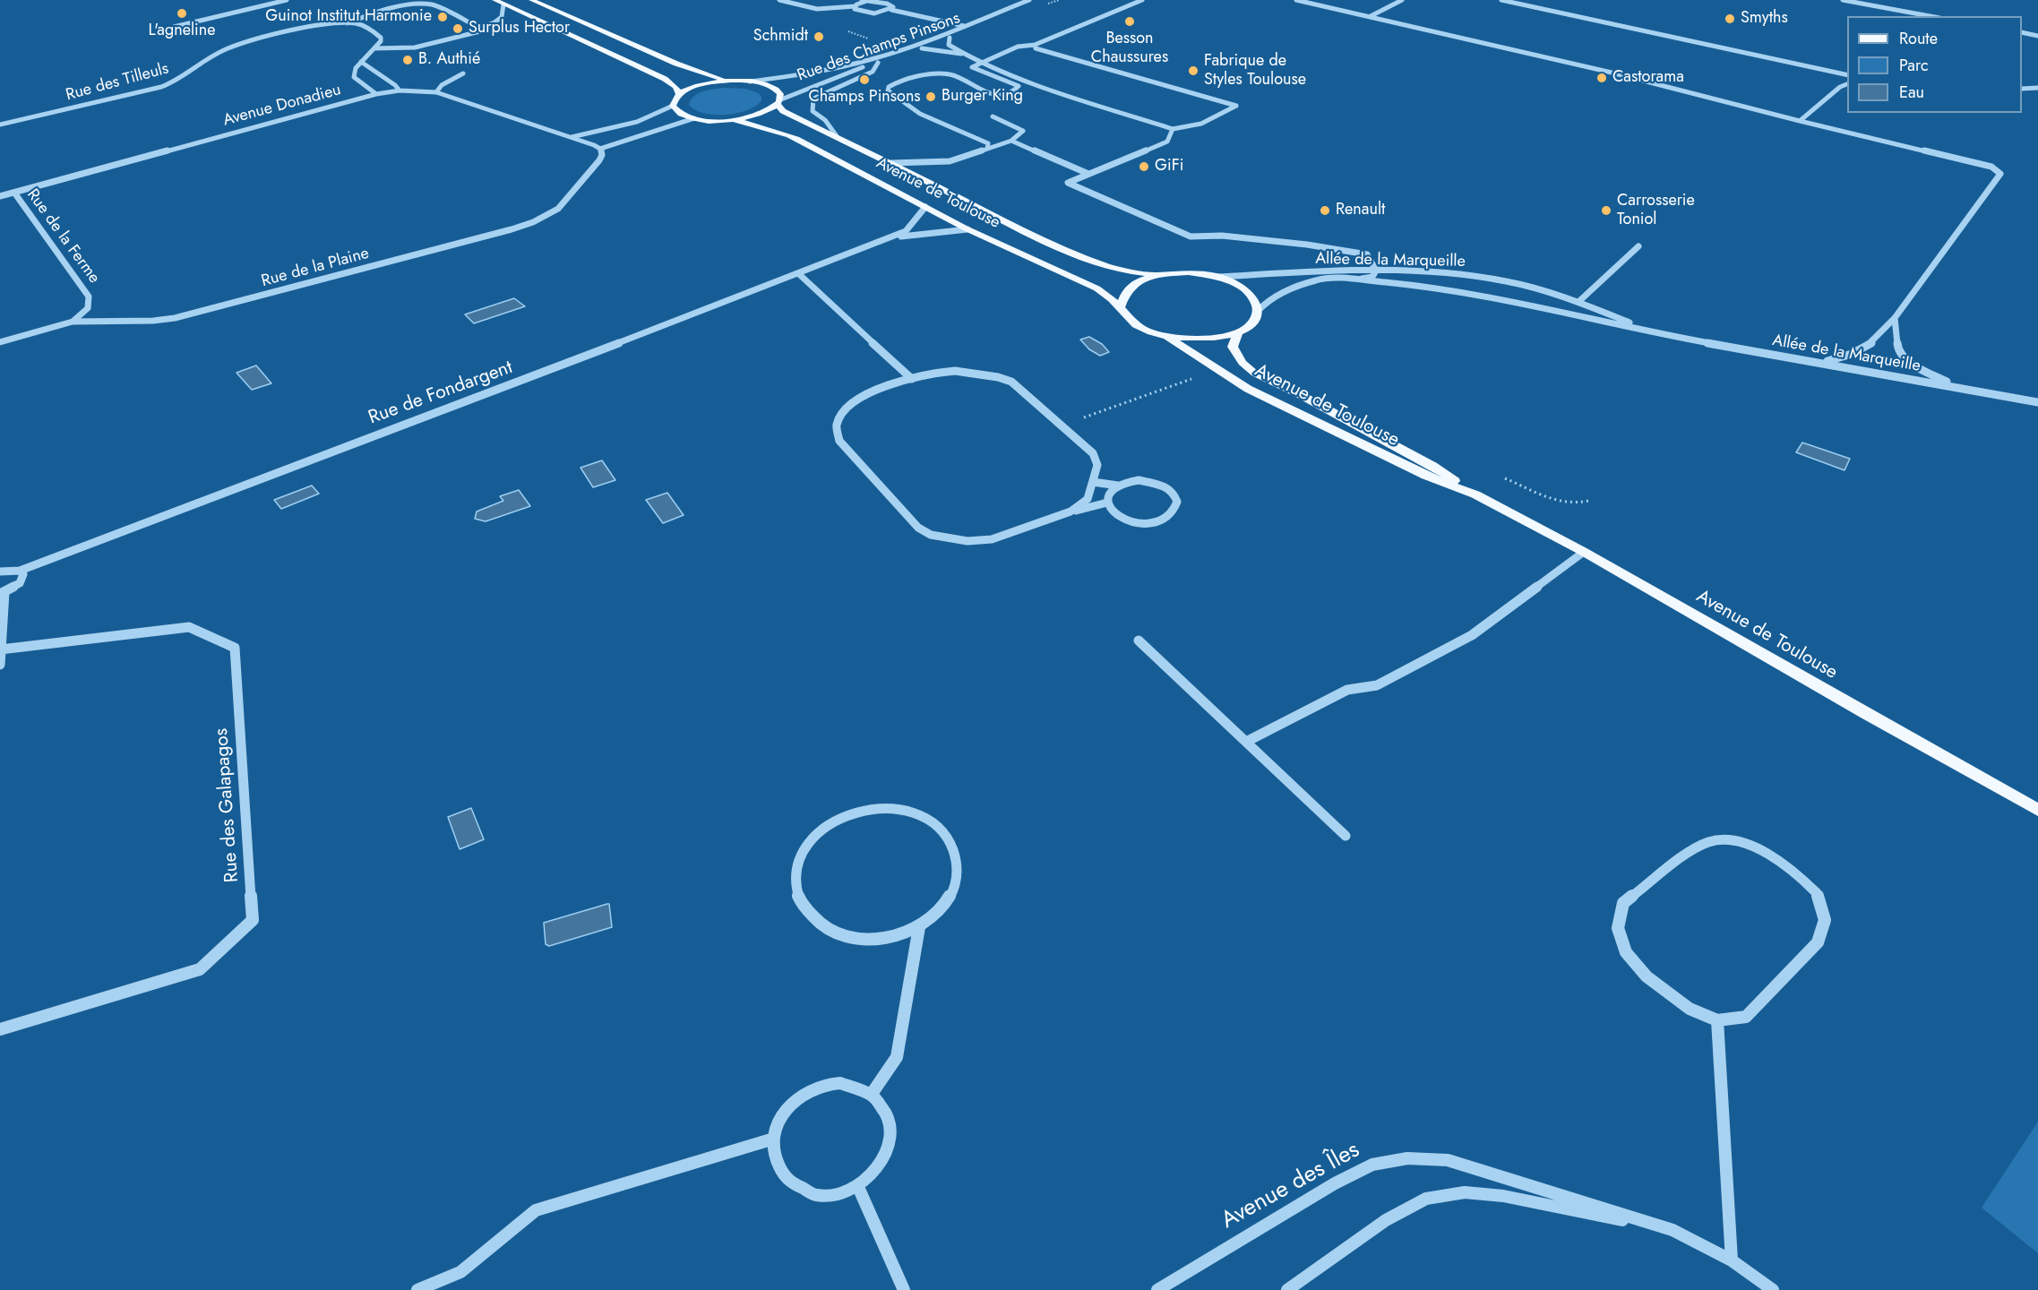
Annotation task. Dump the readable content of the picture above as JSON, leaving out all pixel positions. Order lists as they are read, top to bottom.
{
  "streets": {
    "main road": ["Avenue de Toulouse"],
    "street": [
      "Rue des Champs Pinsons",
      "Rue des Tilleuls",
      "Avenue Donadieu",
      "Rue de la Ferme",
      "Allée de la Marqueille",
      "Rue de la Plaine",
      "Rue de Fondargent",
      "Rue des Galapagos",
      "Avenue des Îles"
    ]
  },
  "crossings": [
    ["Rue des Champs Pinsons", "Avenue de Toulouse"],
    ["Avenue Donadieu", "Rue de la Ferme"],
    ["Avenue de Toulouse", "Rue de Fondargent"],
    ["Rue de la Ferme", "Rue de la Plaine"]
  ],
  "places": [
    "L'agneline",
    "Guinot Institut Harmonie",
    "Smyths",
    "Besson Chaussures",
    "Surplus Hector",
    "Schmidt",
    "B. Authié",
    "Fabrique de Styles Toulouse",
    "Castorama",
    "Champs Pinsons",
    "Burger King",
    "GiFi",
    "Renault",
    "Carrosserie Toniol"
  ],
  "legend": ["Route", "Parc", "Eau"]
}
